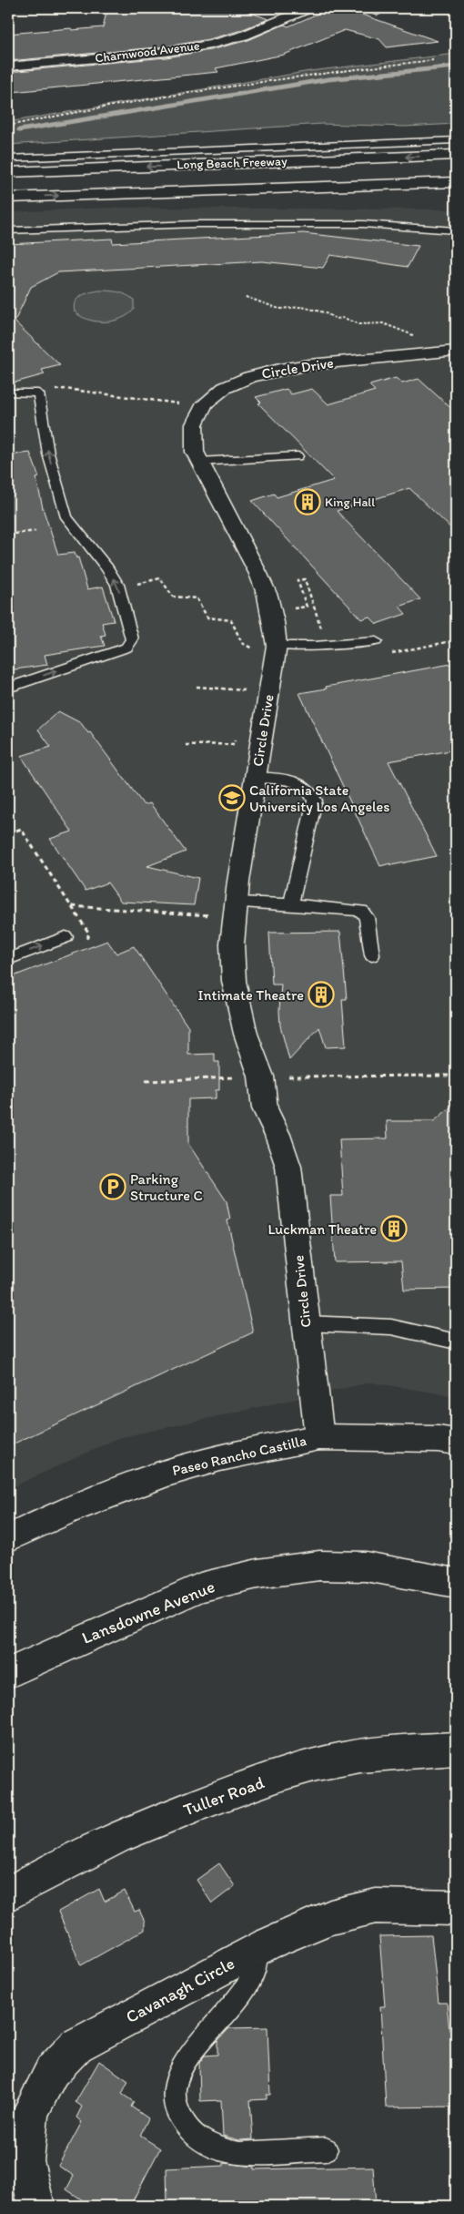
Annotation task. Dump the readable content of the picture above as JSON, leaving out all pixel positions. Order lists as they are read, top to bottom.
{
  "streets": {
    "main road": [
      "Charnwood Avenue",
      "Long Beach Freeway",
      "Circle Drive",
      "Paseo Rancho Castilla",
      "Lansdowne Avenue",
      "Tuller Road",
      "Cavanagh Circle"
    ]
  },
  "crossings": [
    ["Circle Drive", "Paseo Rancho Castilla"]
  ],
  "places": {
    "building": ["King Hall", "Intimate Theatre", "Luckman Theatre"],
    "school or university": ["California State University Los Angeles"],
    "parking": ["Parking Structure C"]
  }
}
